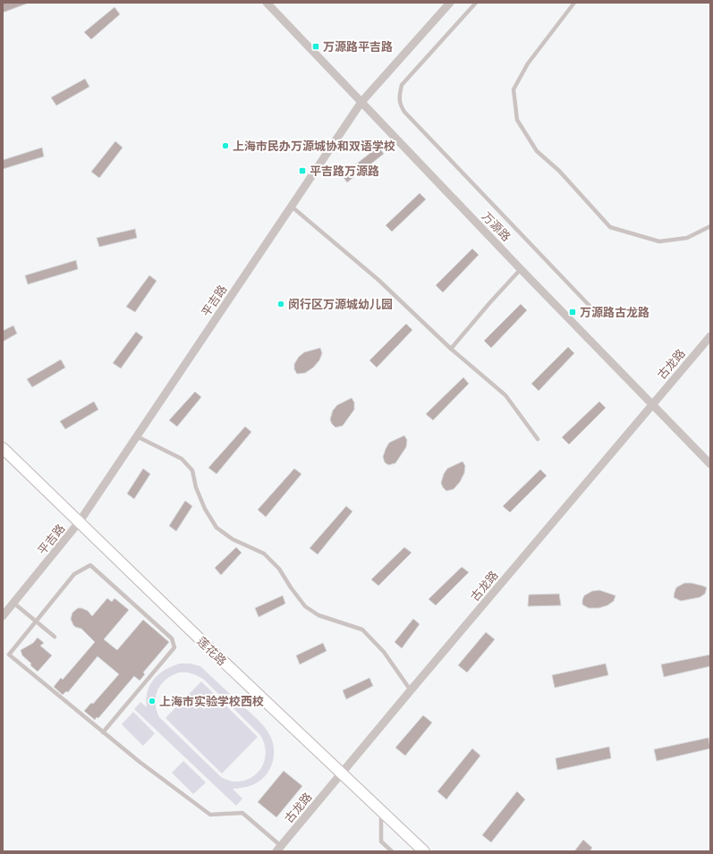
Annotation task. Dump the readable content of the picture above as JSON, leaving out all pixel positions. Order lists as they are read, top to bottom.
{
  "streets": {
    "main road": ["莲花路"],
    "street": ["万源路", "平吉路", "古龙路"]
  },
  "crossings": [
    ["万源路", "平吉路"],
    ["万源路", "古龙路"],
    ["平吉路", "莲花路"],
    ["古龙路", "莲花路"]
  ],
  "places": {
    "transit": ["万源路平吉路", "平吉路万源路", "万源路古龙路"],
    "other": ["上海市民办万源城协和双语学校", "闵行区万源城幼儿园", "上海市实验学校西校"]
  }
}
